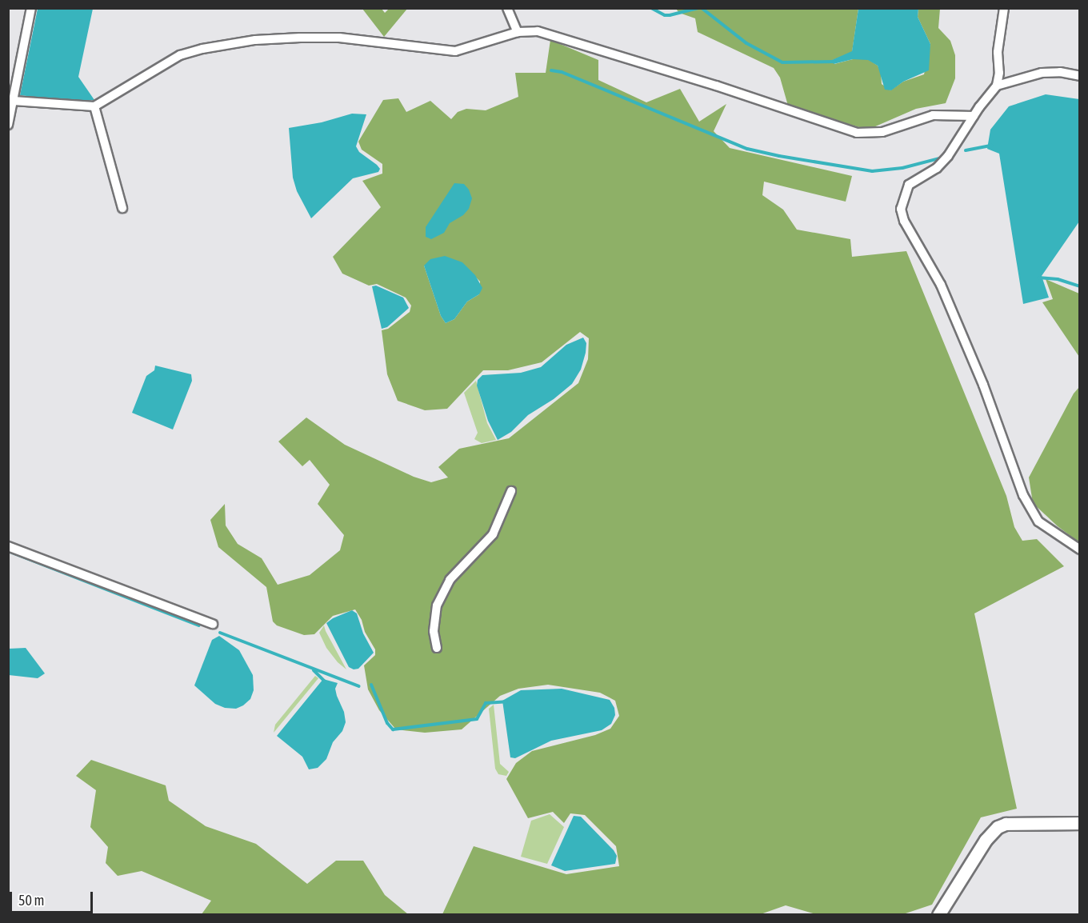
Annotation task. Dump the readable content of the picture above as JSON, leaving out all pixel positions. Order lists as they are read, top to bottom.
{
  "scale_bar": "50 m"
}
